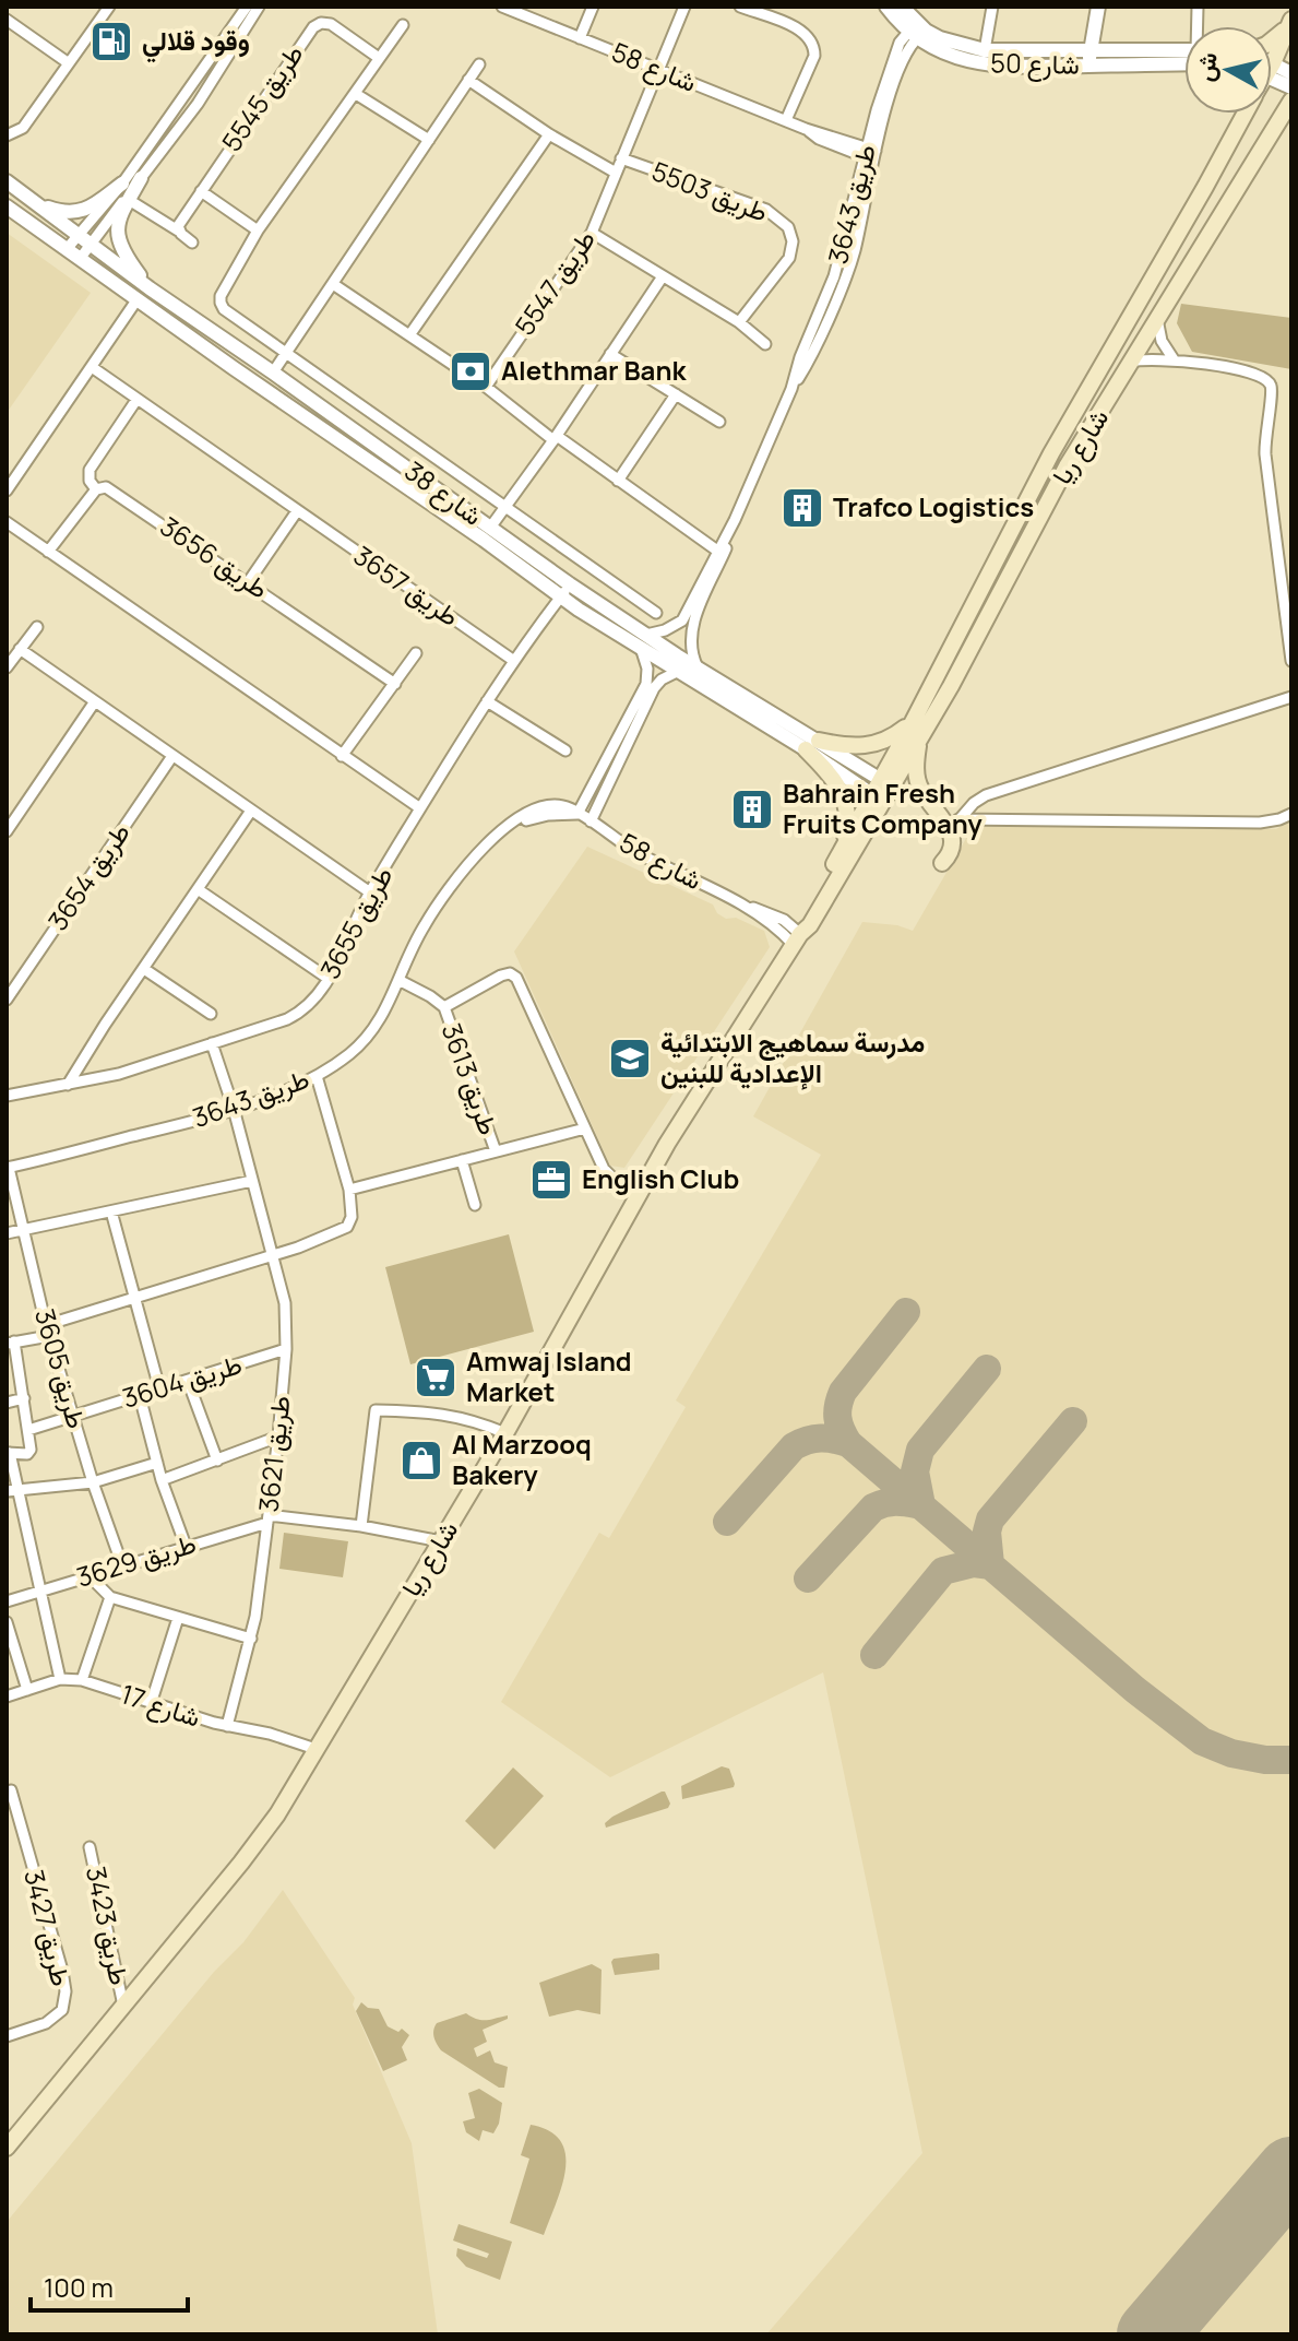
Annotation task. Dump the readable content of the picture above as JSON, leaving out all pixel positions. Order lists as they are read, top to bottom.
{
  "streets": {
    "main road": ["شارع ريا"],
    "street": [
      "شارع 50",
      "شارع 58",
      "طريق 5545",
      "طريق 5503",
      "طريق 3643",
      "طريق 5547",
      "شارع 38",
      "طريق 3656",
      "طريق 3657",
      "طريق 3654",
      "طريق 3655",
      "طريق 3613",
      "طريق 3605",
      "طريق 3604",
      "طريق 3621",
      "طريق 3629",
      "شارع 17",
      "طريق 3423",
      "طريق 3427"
    ]
  },
  "crossings": [
    ["شارع 50", "طريق 3643"],
    ["شارع 58", "طريق 3643"],
    ["شارع 58", "طريق 5547"],
    ["شارع 58", "شارع ريا"],
    ["طريق 5503", "طريق 5547"],
    ["طريق 3643", "شارع 38"],
    ["طريق 3643", "طريق 3613"],
    ["طريق 3643", "طريق 3605"],
    ["طريق 3643", "طريق 3621"],
    ["شارع ريا", "شارع 38"],
    ["شارع ريا", "طريق 3629"],
    ["شارع ريا", "شارع 17"],
    ["شارع ريا", "طريق 3423"],
    ["شارع 38", "طريق 3655"],
    ["طريق 3657", "طريق 3655"],
    ["طريق 3655", "طريق 3621"],
    ["طريق 3605", "طريق 3604"],
    ["طريق 3605", "طريق 3629"],
    ["طريق 3604", "طريق 3621"],
    ["طريق 3621", "طريق 3629"],
    ["طريق 3621", "شارع 17"]
  ],
  "places": {
    "fuel station": ["وقود قلالي"],
    "bank": ["Alethmar Bank"],
    "building": ["Trafco Logistics", "Bahrain Fresh Fruits Company"],
    "school or university": ["مدرسة سماهيج الابتدائية الإعدادية للبنين"],
    "office": ["English Club"],
    "supermarket": ["Amwaj Island Market"],
    "shop": ["Al Marzooq Bakery"]
  },
  "scale_bar": "100 m",
  "north": "left"
}
